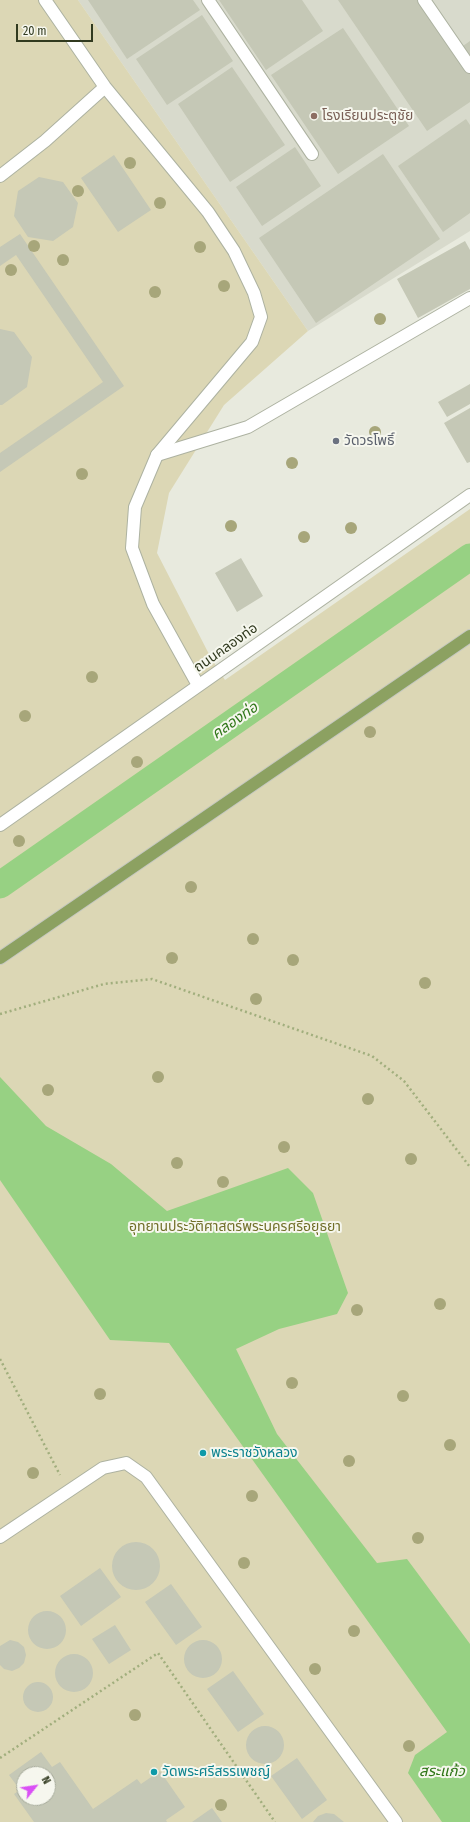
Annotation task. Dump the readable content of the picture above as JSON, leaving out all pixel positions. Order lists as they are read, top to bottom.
{
  "streets": {
    "street": ["ถนนคลองท่อ"]
  },
  "water": ["คลองท่อ", "สระแก้ว"],
  "parks": ["อุทยานประวัติศาสตร์พระนครศรีอยุธยา"],
  "places": [
    "โรงเรียนประตูชัย",
    "วัดวรโพธิ์",
    "พระราชวังหลวง",
    "วัดพระศรีสรรเพชญ์"
  ],
  "scale_bar": "20 m",
  "north": "top right"
}
